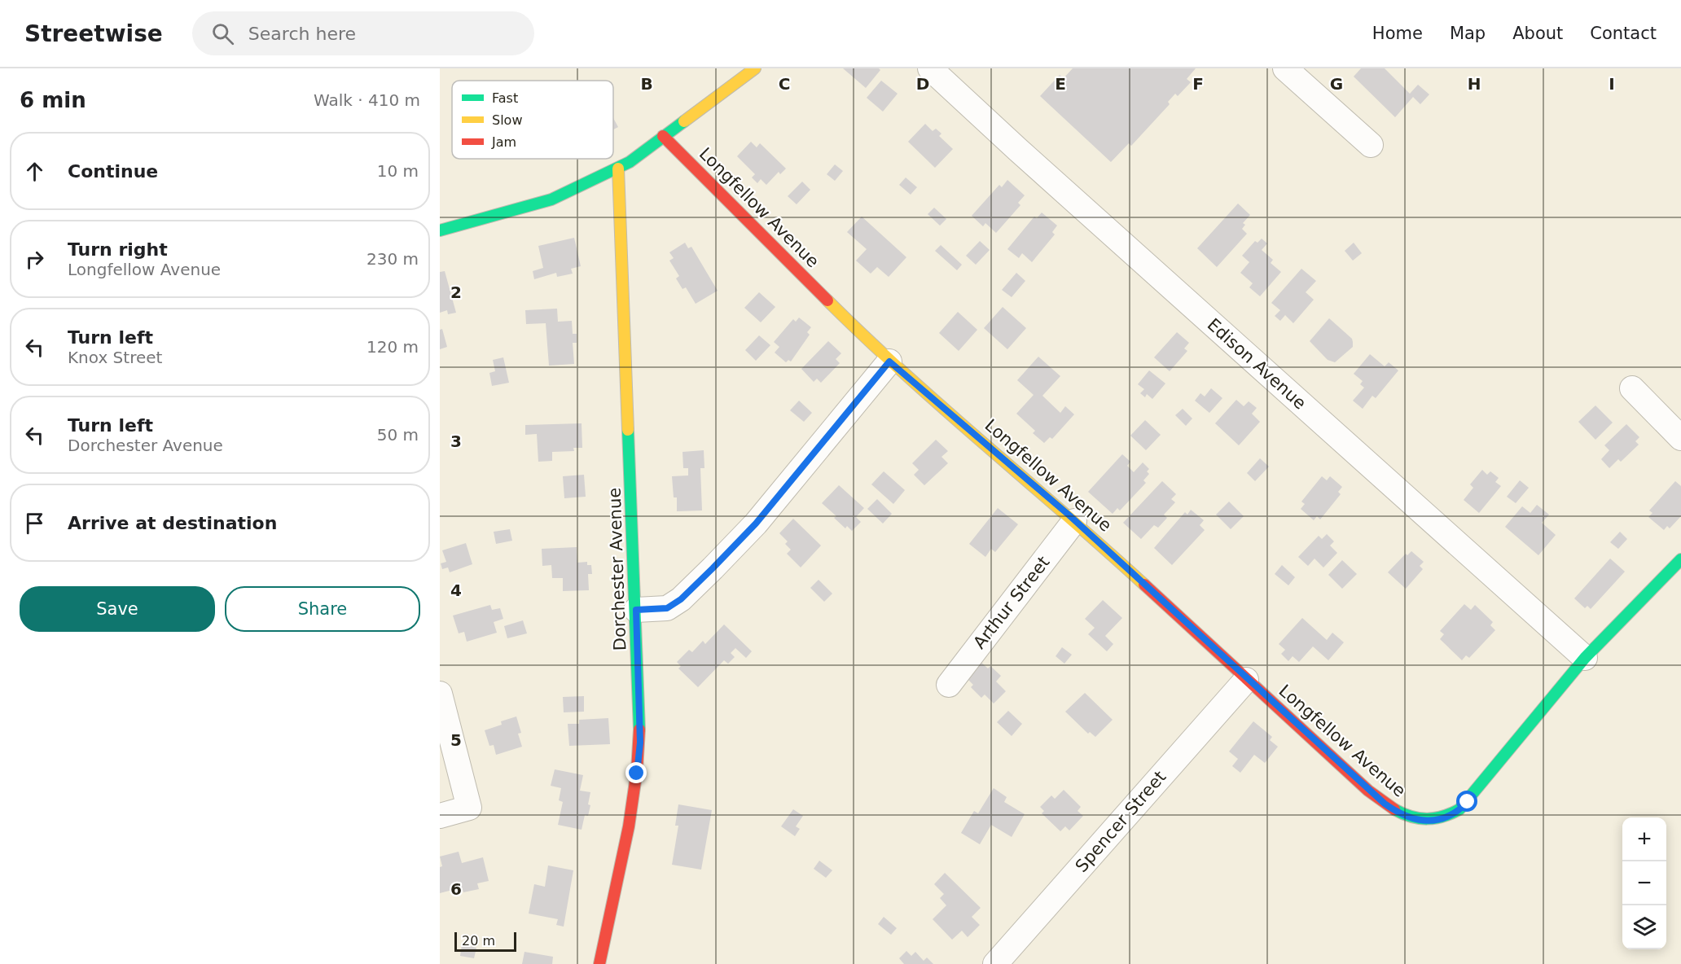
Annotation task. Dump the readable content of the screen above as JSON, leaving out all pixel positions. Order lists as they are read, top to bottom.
{
  "streets": {
    "street": [
      "Longfellow Avenue",
      "Edison Avenue",
      "Dorchester Avenue",
      "Arthur Street",
      "Spencer Street"
    ]
  },
  "crossings": [
    ["Longfellow Avenue", "Edison Avenue"],
    ["Longfellow Avenue", "Arthur Street"],
    ["Longfellow Avenue", "Spencer Street"]
  ],
  "legend": ["Fast", "Slow", "Jam"],
  "scale_bar": "20 m",
  "page": {
    "header": "Streetwise",
    "search": "Search here",
    "nav": [
      "Home",
      "Map",
      "About",
      "Contact"
    ],
    "heading": ["6 min", "Walk · 410 m"],
    "list": [
      ["Continue", "10 m"],
      ["Turn right", "Longfellow Avenue", "230 m"],
      ["Turn left", "Knox Street", "120 m"],
      ["Turn left", "Dorchester Avenue", "50 m"],
      "Arrive at destination"
    ],
    "buttons": ["Save", "Share"],
    "map_buttons": ["+", "−"],
    "scale": "20 m"
  },
  "grid": {
    "columns": [
      "B",
      "C",
      "D",
      "E",
      "F",
      "G",
      "H",
      "I"
    ],
    "rows": [
      "2",
      "3",
      "4",
      "5",
      "6"
    ]
  }
}
